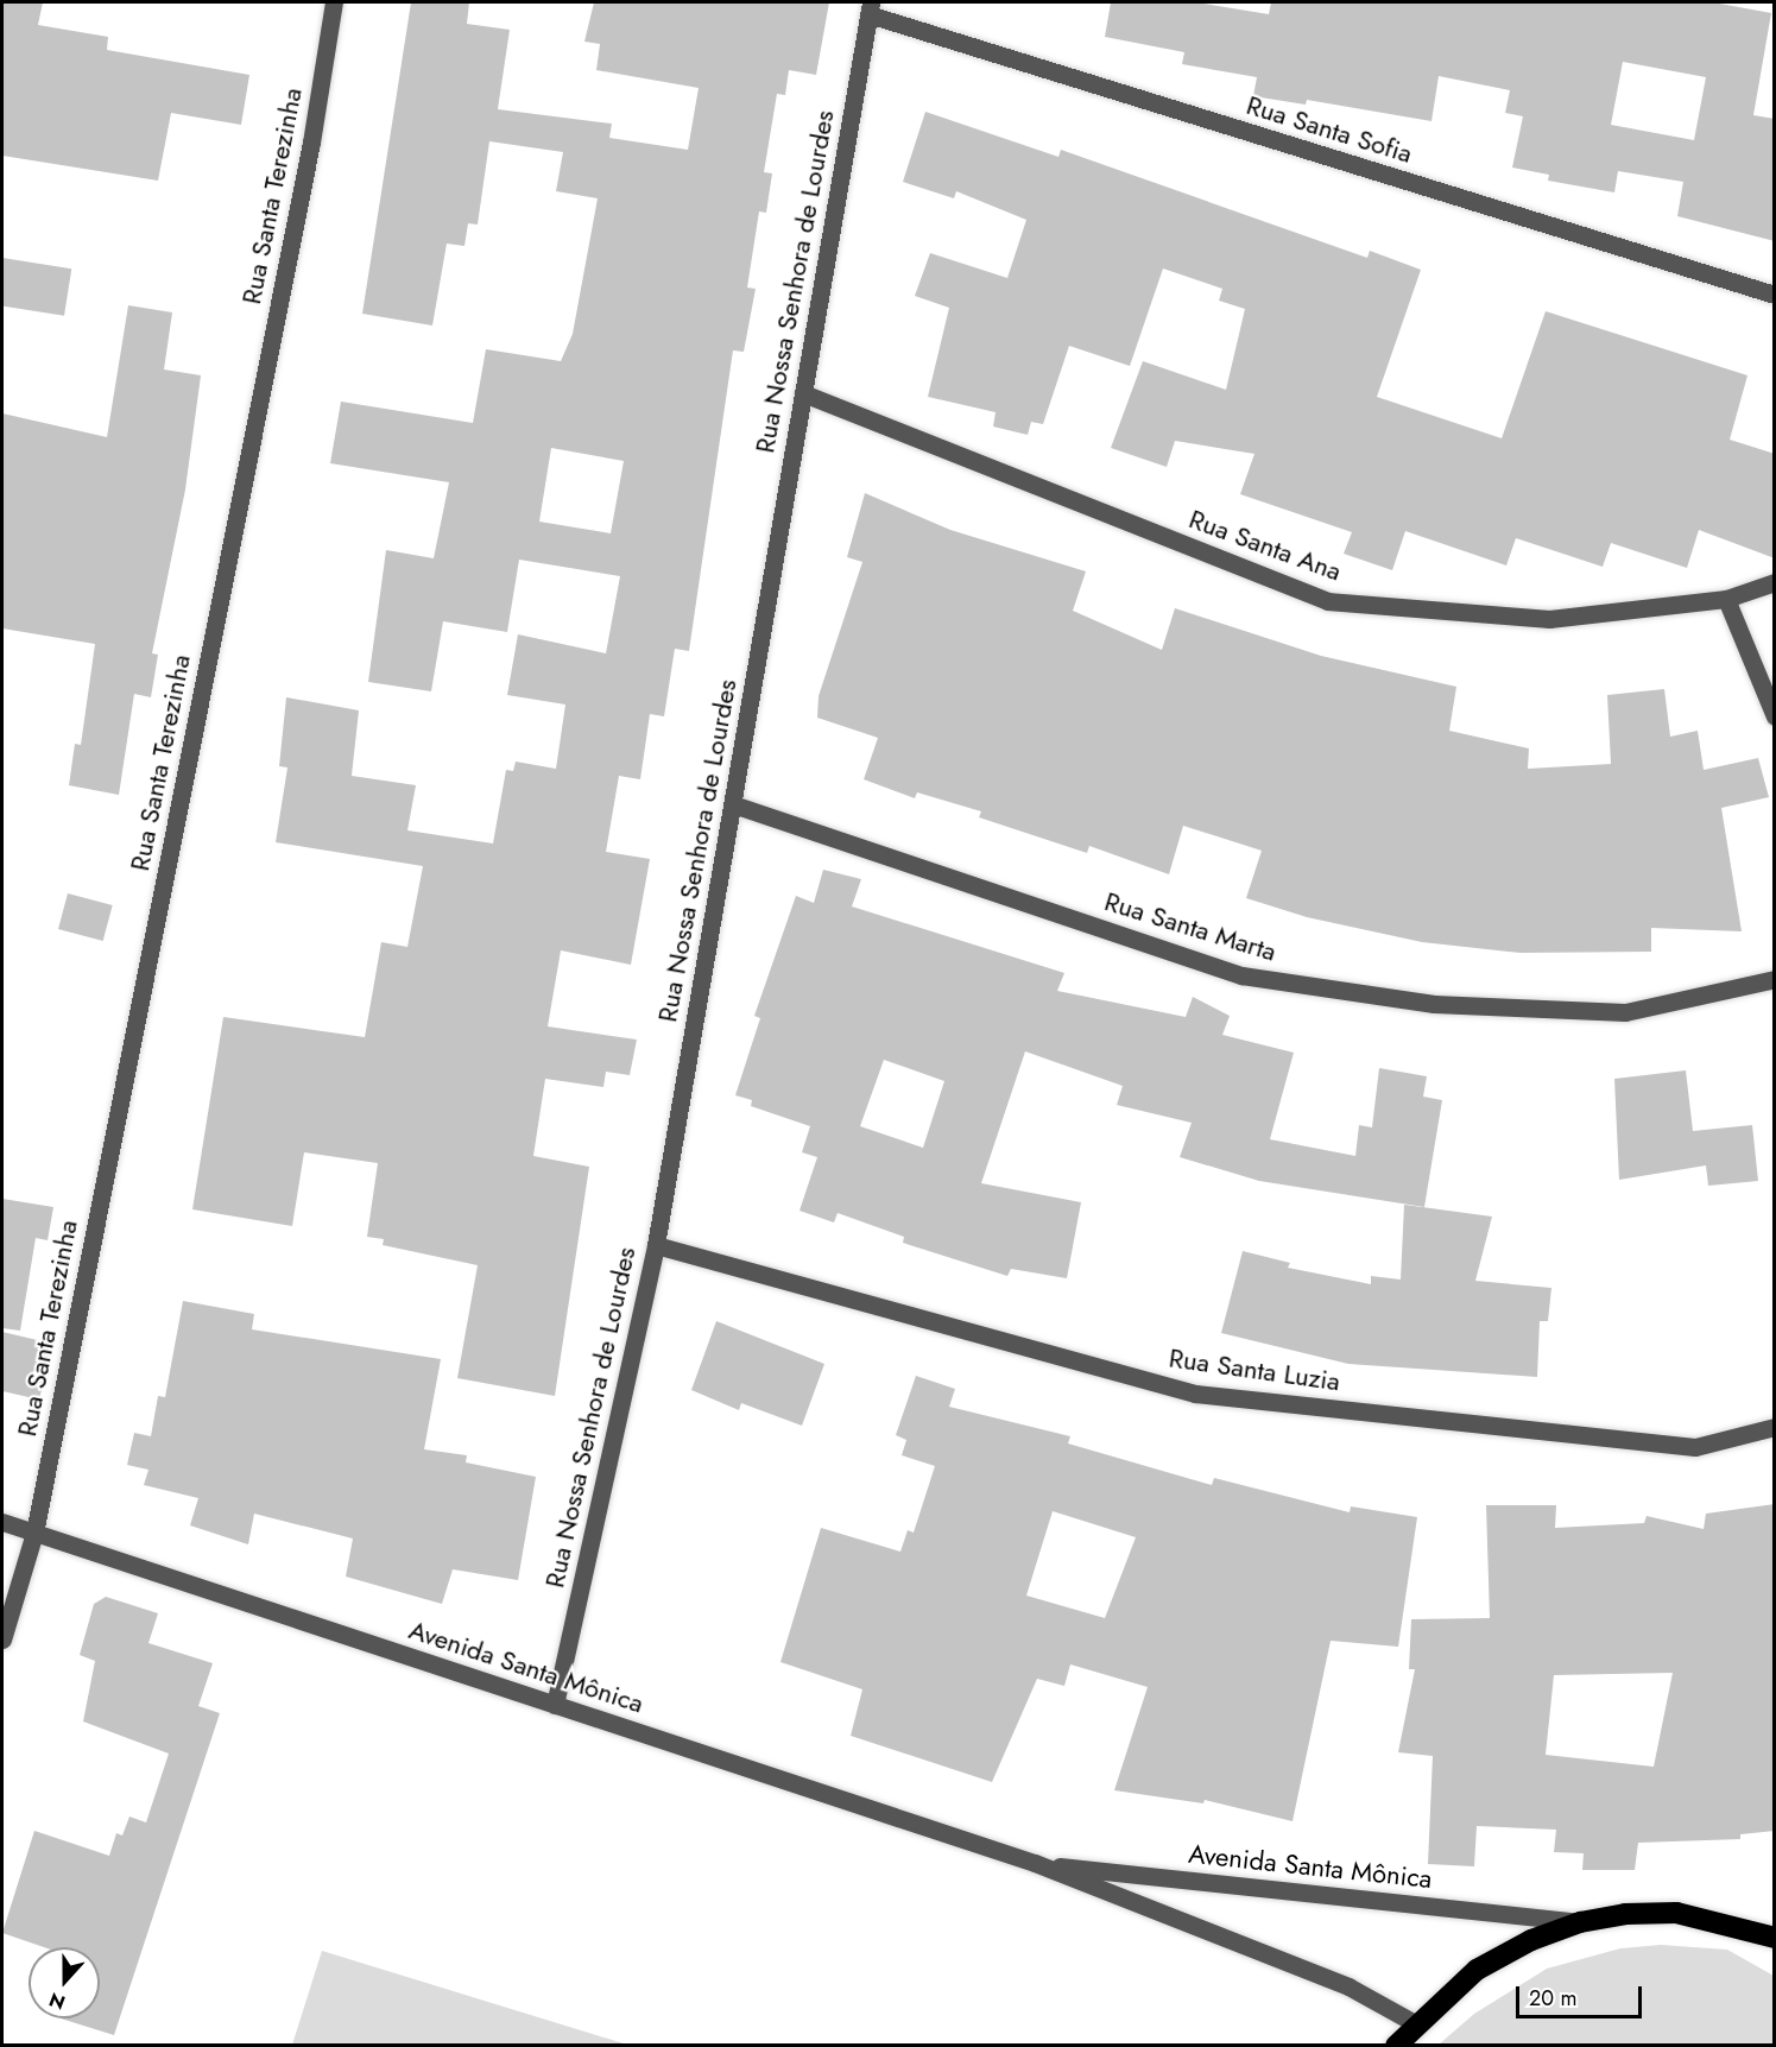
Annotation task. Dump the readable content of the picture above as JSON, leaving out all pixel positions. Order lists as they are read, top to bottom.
{
  "streets": {
    "street": [
      "Rua Santa Sofia",
      "Rua Santa Terezinha",
      "Rua Nossa Senhora de Lourdes",
      "Rua Santa Ana",
      "Rua Santa Marta",
      "Rua Santa Luzia",
      "Avenida Santa Mônica"
    ]
  },
  "crossings": [
    ["Rua Santa Sofia", "Rua Nossa Senhora de Lourdes"],
    ["Rua Santa Terezinha", "Avenida Santa Mônica"],
    ["Rua Nossa Senhora de Lourdes", "Rua Santa Ana"],
    ["Rua Nossa Senhora de Lourdes", "Rua Santa Marta"],
    ["Rua Nossa Senhora de Lourdes", "Rua Santa Luzia"],
    ["Rua Nossa Senhora de Lourdes", "Avenida Santa Mônica"]
  ],
  "scale_bar": "20 m",
  "north": "bottom"
}
